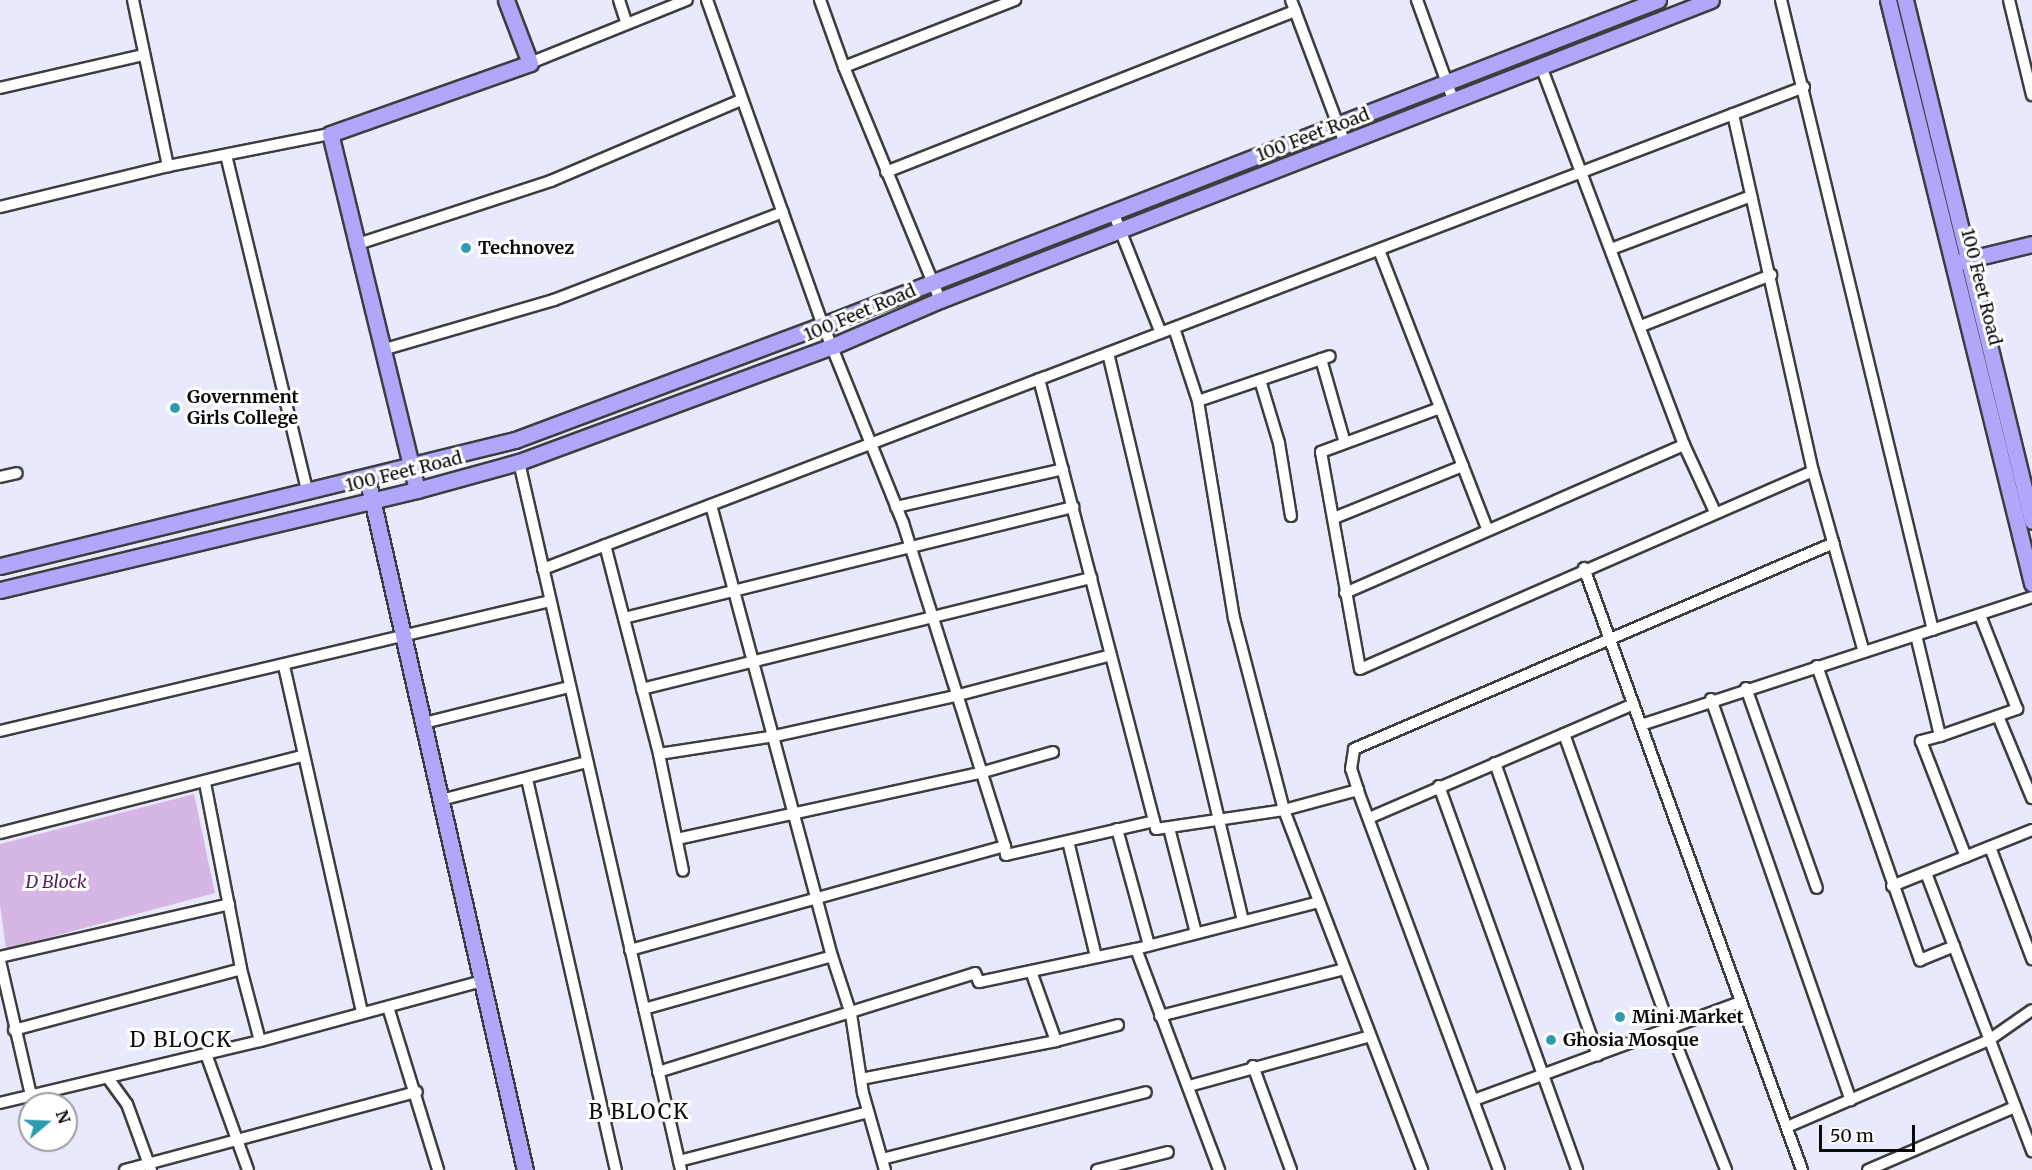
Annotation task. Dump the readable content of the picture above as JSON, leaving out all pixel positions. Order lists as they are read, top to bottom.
{
  "streets": {
    "main road": ["100 Feet Road"]
  },
  "districts": ["D BLOCK", "B BLOCK"],
  "parks": ["D Block"],
  "places": [
    "Technovez",
    "Government Girls College",
    "Mini Market",
    "Ghosia Mosque"
  ],
  "scale_bar": "50 m",
  "north": "right"
}
